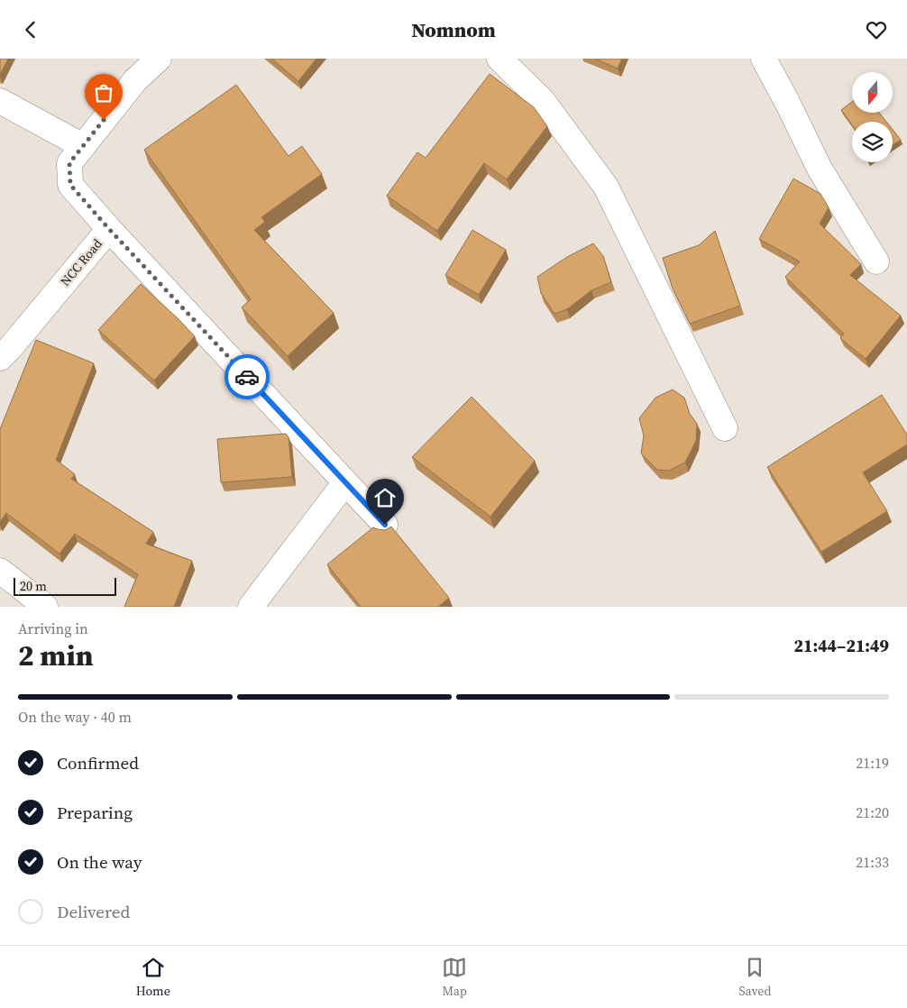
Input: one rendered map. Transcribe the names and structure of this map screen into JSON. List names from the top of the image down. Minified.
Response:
{"streets":{"street":["NCC Road"]},"scale_bar":"20 m","north":"bottom","page":{"header":"Nomnom","scale":"20 m","heading":["2 min","Arriving in","21:44–21:49"],"bar":"On the way · 40 m","list":[["Confirmed","21:19"],["Preparing","21:20"],["On the way","21:33"],"Delivered"],"tabs":["Home","Map","Saved"]}}
